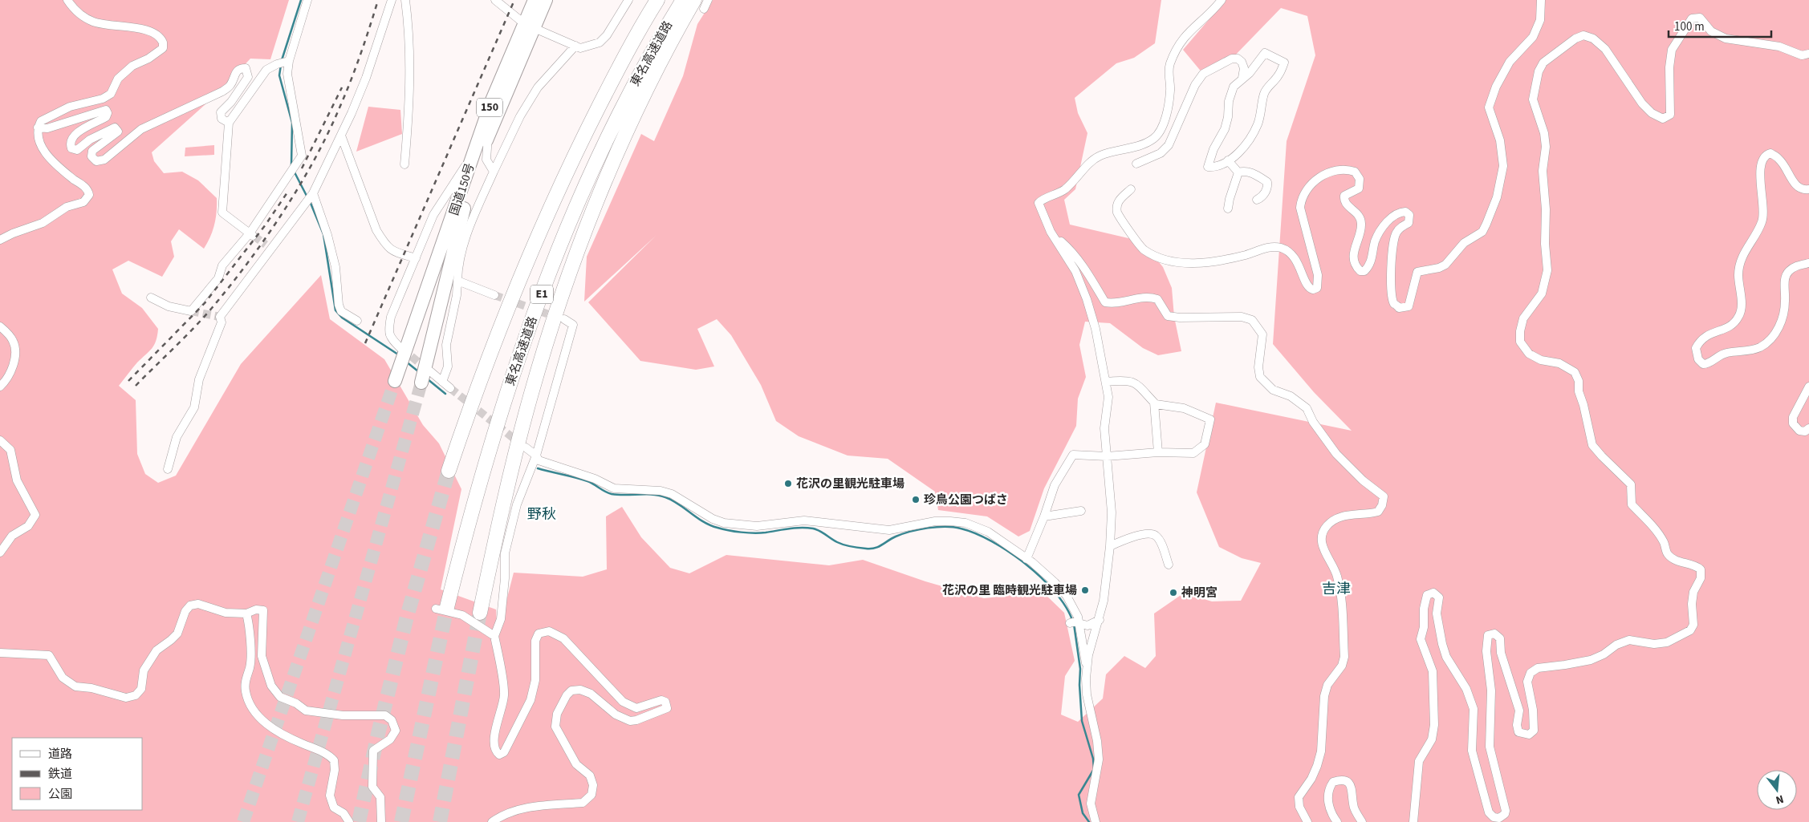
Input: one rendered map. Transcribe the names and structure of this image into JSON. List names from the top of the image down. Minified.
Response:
{"streets":{"highway":["東名高速道路","150","国道150号","E1"]},"districts":["野秋","吉津"],"places":["花沢の里観光駐車場","珍鳥公園つばさ","花沢の里 臨時観光駐車場","神明宮"],"legend":["道路","鉄道","公園"],"scale_bar":"100 m","north":"bottom"}
